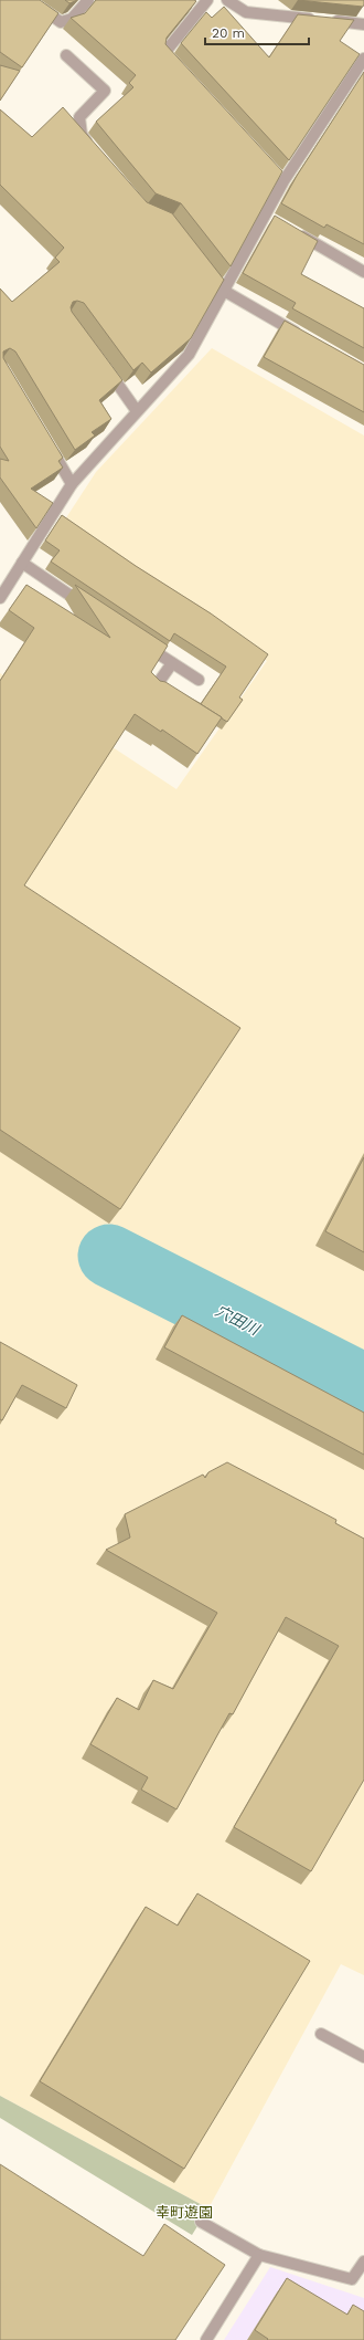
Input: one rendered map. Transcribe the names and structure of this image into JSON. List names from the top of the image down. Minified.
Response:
{"water":["穴田川"],"parks":["幸町遊園"],"scale_bar":"20 m"}
